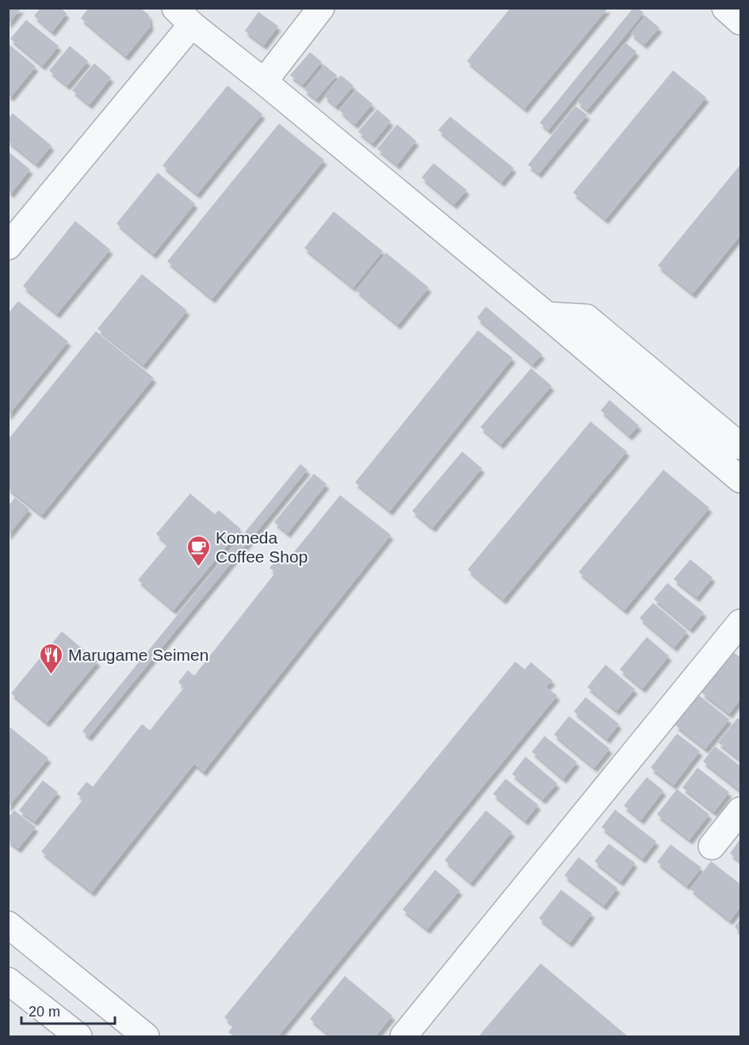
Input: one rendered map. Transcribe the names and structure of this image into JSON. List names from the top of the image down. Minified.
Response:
{"places":{"cafe":["Komeda Coffee Shop"],"restaurant":["Marugame Seimen"]},"scale_bar":"20 m"}
